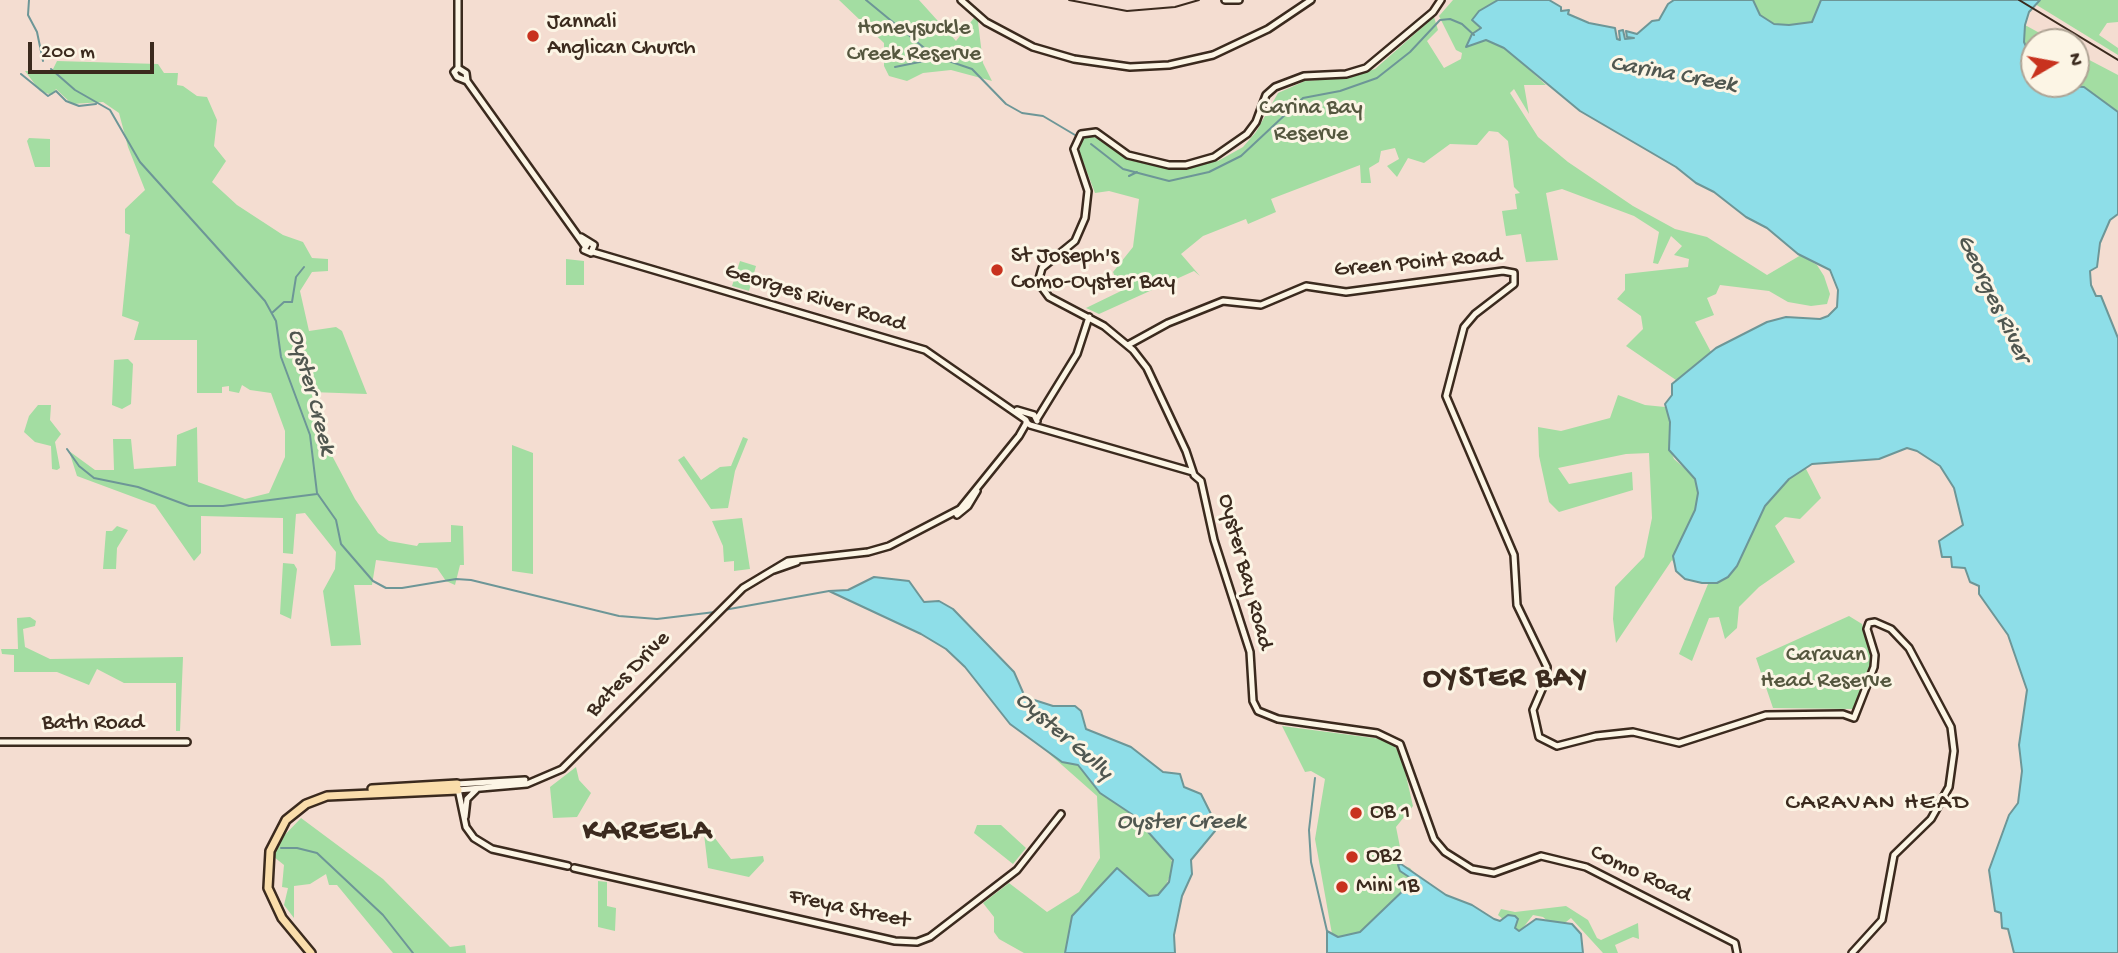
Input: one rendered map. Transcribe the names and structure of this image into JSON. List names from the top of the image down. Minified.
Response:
{"streets":{"main road":["Bates Drive"],"street":["Green Point Road","Georges River Road","Oyster Bay Road","Bath Road","Como Road","Freya Street"]},"crossings":[["Green Point Road","Oyster Bay Road"],["Georges River Road","Oyster Bay Road"],["Georges River Road","Bates Drive"],["Oyster Bay Road","Bates Drive"],["Oyster Bay Road","Como Road"]],"districts":["OYSTER BAY","CARAVAN HEAD","KAREELA"],"water":["Carina Creek","Georges River","Oyster Creek","Oyster Gully"],"parks":["Honeysuckle Creek Reserve","Carina Bay Reserve","Caravan Head Reserve"],"places":["Jannali Anglican Church","St Joseph's Como-Oyster Bay","OB 1","OB2","Mini 1B"],"scale_bar":"200 m","north":"right"}
